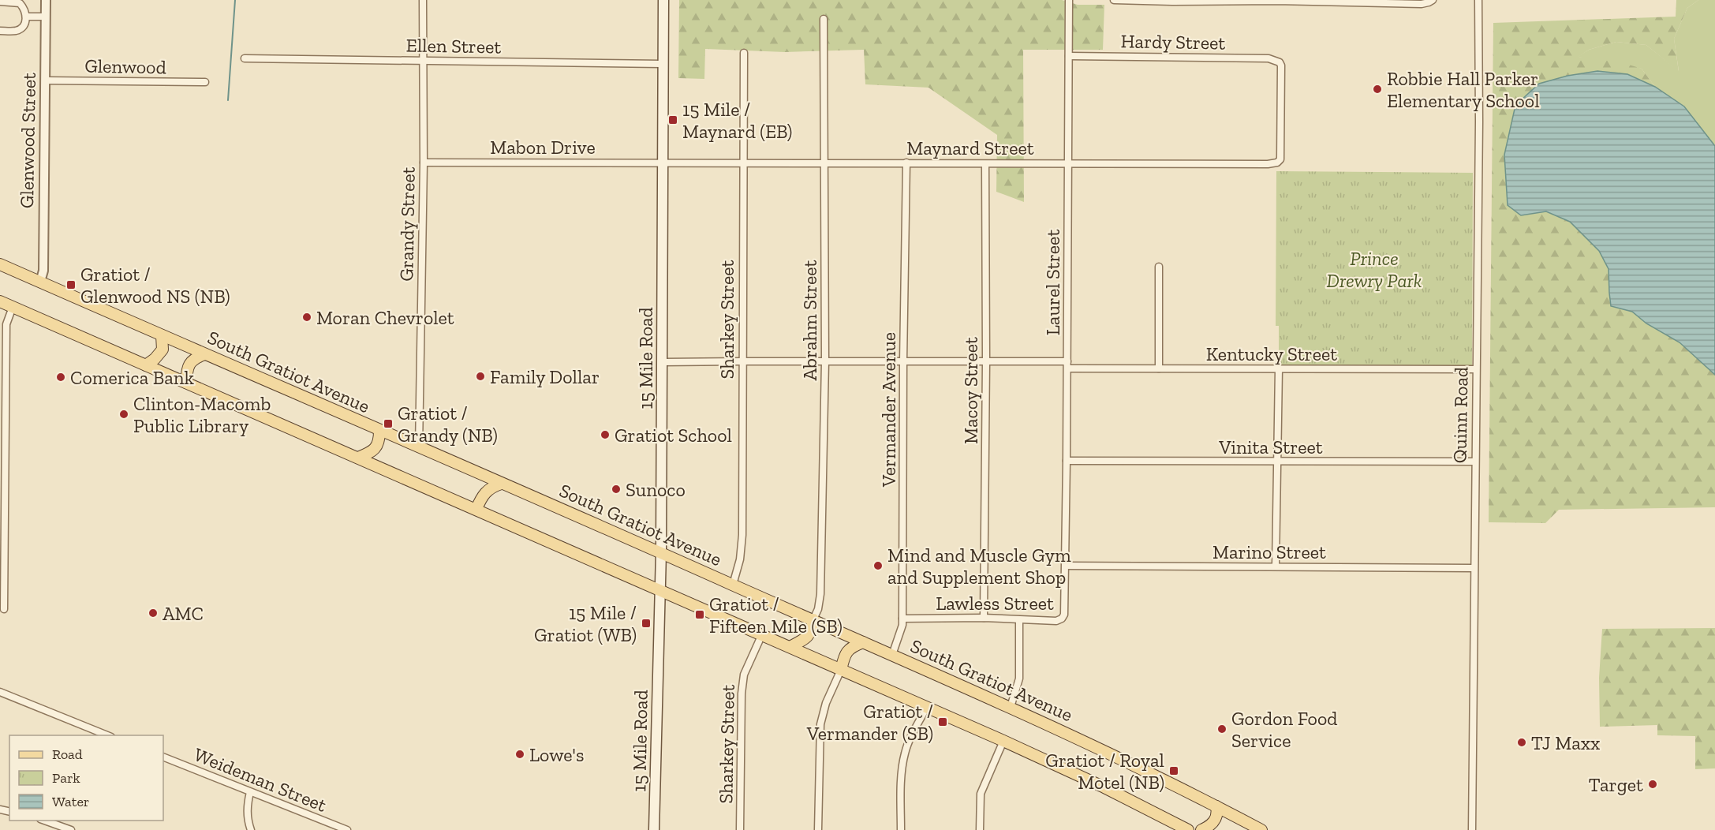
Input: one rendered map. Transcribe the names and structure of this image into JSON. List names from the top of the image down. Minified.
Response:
{"streets":{"main road":["15 Mile Road","South Gratiot Avenue"],"street":["Hardy Street","Ellen Street","Glenwood","Glenwood Street","Mabon Drive","Maynard Street","Grandy Street","Laurel Street","Sharkey Street","Abrahm Street","Kentucky Street","Macoy Street","Vermander Avenue","Quinn Road","Vinita Street","Marino Street","Lawless Street","Weideman Street"]},"crossings":[["Hardy Street","Maynard Street"],["Hardy Street","Laurel Street"],["Ellen Street","Grandy Street"],["Ellen Street","15 Mile Road"],["Glenwood","Glenwood Street"],["Glenwood Street","South Gratiot Avenue"],["Mabon Drive","Maynard Street"],["Mabon Drive","Grandy Street"],["Mabon Drive","15 Mile Road"],["Maynard Street","Laurel Street"],["Maynard Street","Sharkey Street"],["Maynard Street","Abrahm Street"],["Maynard Street","15 Mile Road"],["Maynard Street","Macoy Street"],["Maynard Street","Vermander Avenue"],["Grandy Street","South Gratiot Avenue"],["Laurel Street","Kentucky Street"],["Laurel Street","Vinita Street"],["Laurel Street","Marino Street"],["Laurel Street","Lawless Street"],["Sharkey Street","Kentucky Street"],["Sharkey Street","South Gratiot Avenue"],["Abrahm Street","Kentucky Street"],["Abrahm Street","South Gratiot Avenue"],["Kentucky Street","15 Mile Road"],["Kentucky Street","Macoy Street"],["Kentucky Street","Vermander Avenue"],["Kentucky Street","Quinn Road"],["15 Mile Road","South Gratiot Avenue"],["South Gratiot Avenue","Vermander Avenue"],["Macoy Street","Lawless Street"],["Vermander Avenue","Lawless Street"],["Quinn Road","Vinita Street"],["Quinn Road","Marino Street"],["Marino Street","Lawless Street"]],"parks":["Prince Drewry Park"],"places":{"other":["Robbie Hall Parker Elementary School","Moran Chevrolet","Family Dollar","Comerica Bank","Clinton-Macomb Public Library","Gratiot School","Sunoco","Mind and Muscle Gym and Supplement Shop","AMC","Gordon Food Service","TJ Maxx","Lowe's","Target"],"transit":["15 Mile / Maynard (EB)","Gratiot / Glenwood NS (NB)","Gratiot / Grandy (NB)","Gratiot / Fifteen Mile (SB)","15 Mile / Gratiot (WB)","Gratiot / Vermander (SB)","Gratiot / Royal Motel (NB)"]},"legend":["Road","Park","Water"]}
